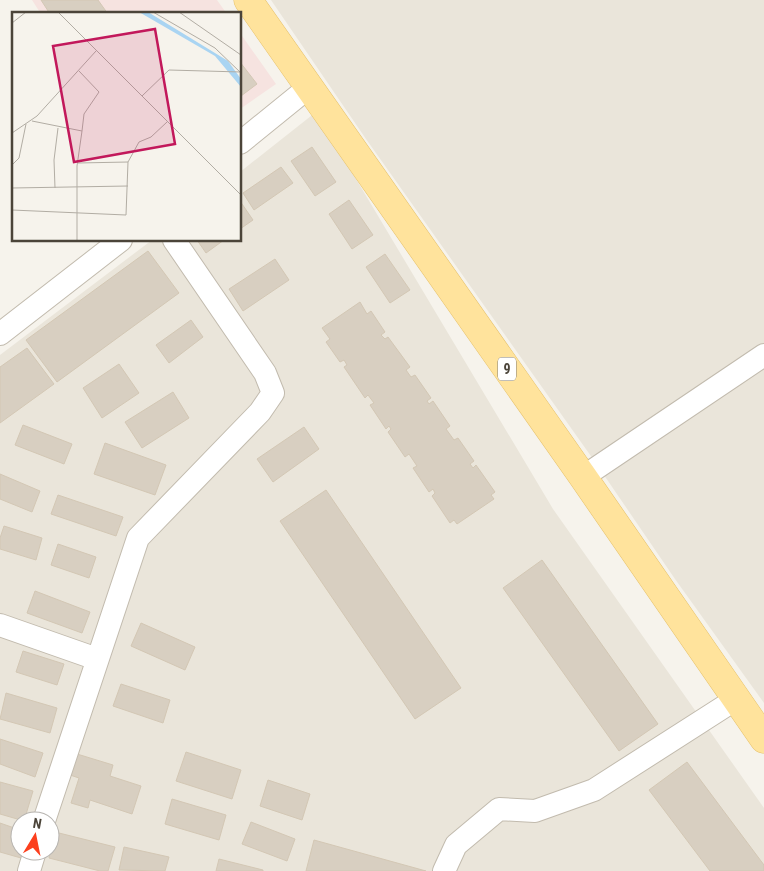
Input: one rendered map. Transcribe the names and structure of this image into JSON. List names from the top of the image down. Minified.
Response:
{"streets":{"main road":["9"]},"north":"top"}
